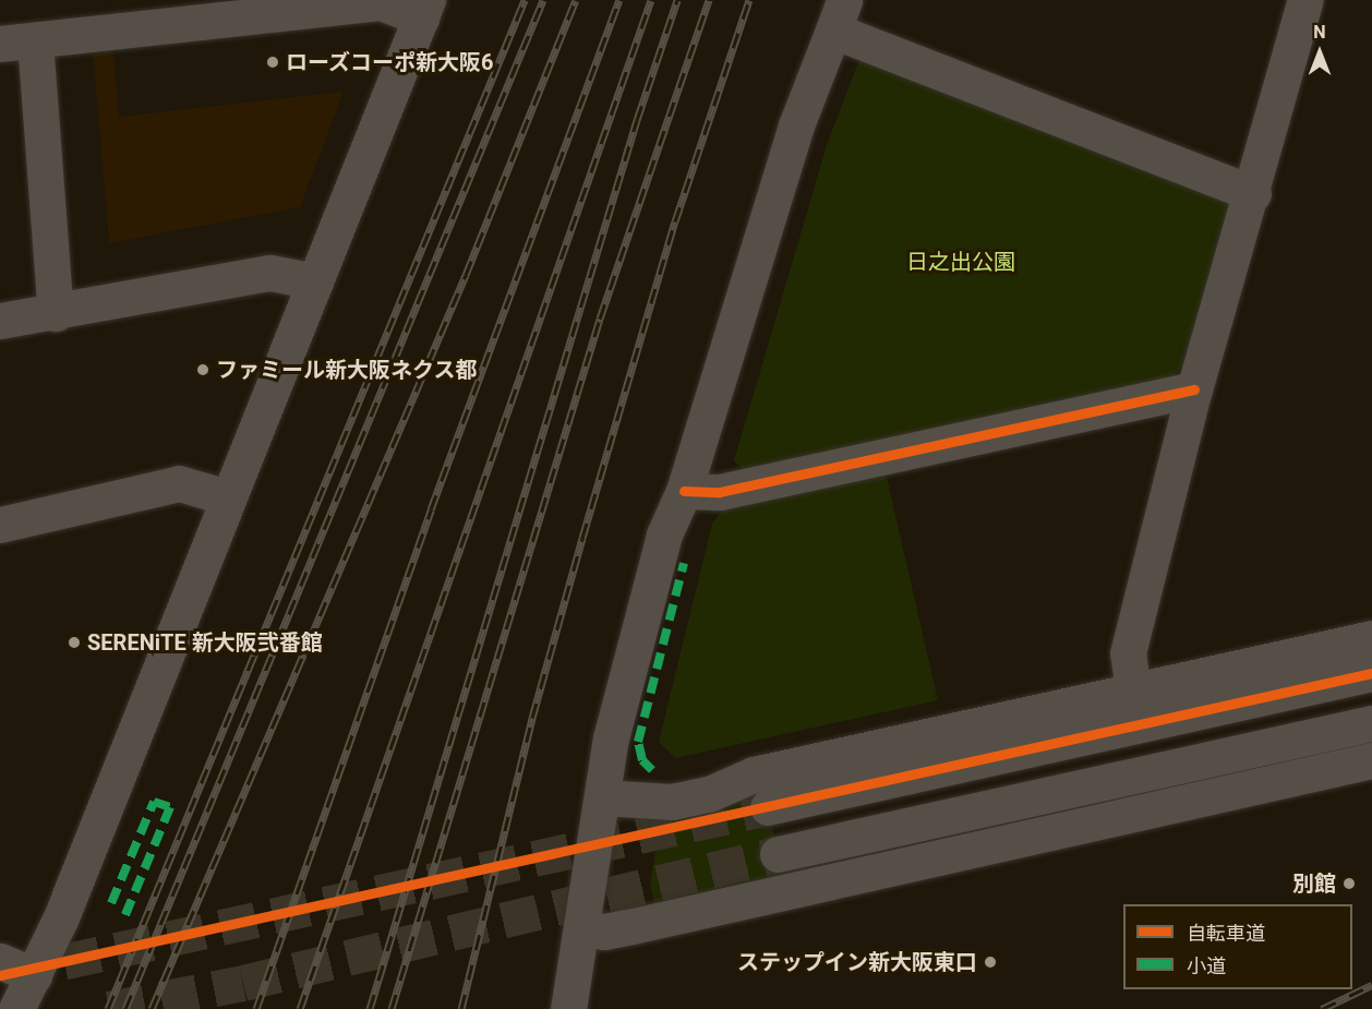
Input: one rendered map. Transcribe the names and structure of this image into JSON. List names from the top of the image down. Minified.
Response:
{"parks":["日之出公園"],"places":["ローズコーポ新大阪6","ファミール新大阪ネクス都","SERENiTE 新大阪弐番館","別館","ステップイン新大阪東口"],"legend":["自転車道","小道"],"north":"top"}
